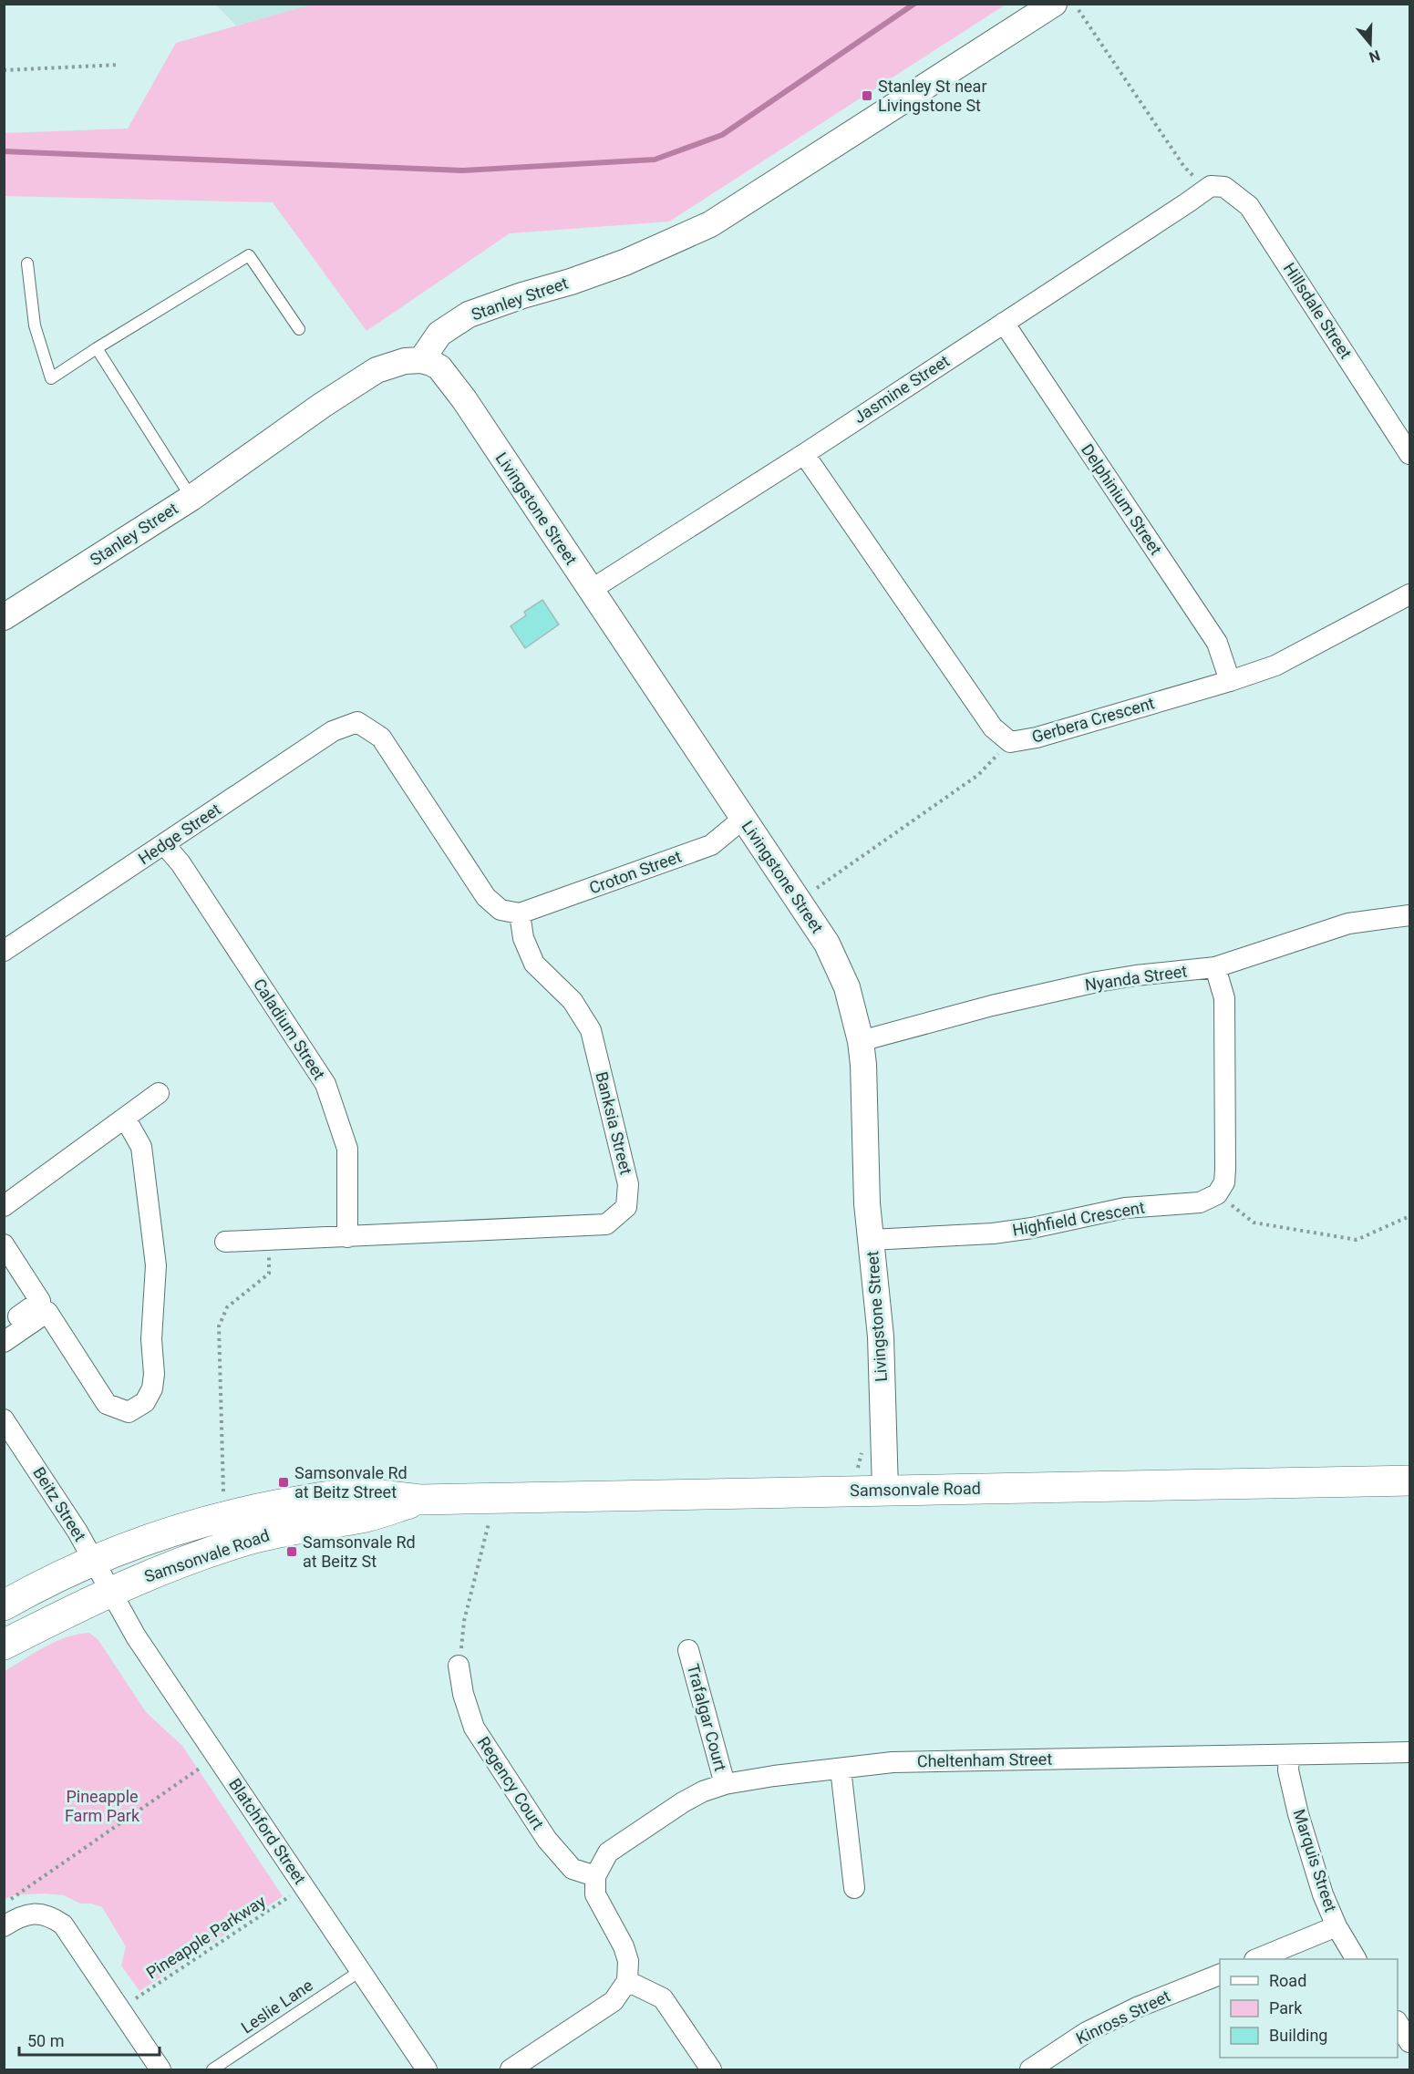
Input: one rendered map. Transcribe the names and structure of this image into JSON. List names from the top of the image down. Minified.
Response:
{"streets":{"main road":["Samsonvale Road"],"street":["Stanley Street","Hillsdale Street","Jasmine Street","Delphinium Street","Livingstone Street","Gerbera Crescent","Hedge Street","Croton Street","Nyanda Street","Caladium Street","Banksia Street","Highfield Crescent","Beitz Street","Trafalgar Court","Cheltenham Street","Regency Court","Blatchford Street","Marquis Street","Kinross Street"],"lane":["Leslie Lane"],"path":["Pineapple Parkway"]},"crossings":[["Stanley Street","Livingstone Street"],["Hillsdale Street","Jasmine Street"],["Jasmine Street","Delphinium Street"],["Jasmine Street","Livingstone Street"],["Jasmine Street","Gerbera Crescent"],["Delphinium Street","Gerbera Crescent"],["Livingstone Street","Croton Street"],["Livingstone Street","Nyanda Street"],["Livingstone Street","Highfield Crescent"],["Livingstone Street","Samsonvale Road"],["Hedge Street","Croton Street"],["Hedge Street","Caladium Street"],["Hedge Street","Banksia Street"],["Croton Street","Banksia Street"],["Caladium Street","Banksia Street"],["Samsonvale Road","Beitz Street"],["Samsonvale Road","Blatchford Street"],["Beitz Street","Blatchford Street"],["Trafalgar Court","Cheltenham Street"],["Cheltenham Street","Regency Court"],["Cheltenham Street","Marquis Street"],["Blatchford Street","Leslie Lane"]],"parks":["Pineapple Farm Park"],"places":{"transit":["Stanley St near Livingstone St","Samsonvale Rd at Beitz Street","Samsonvale Rd at Beitz St"]},"legend":["Road","Park","Building"],"scale_bar":"50 m","north":"bottom"}
